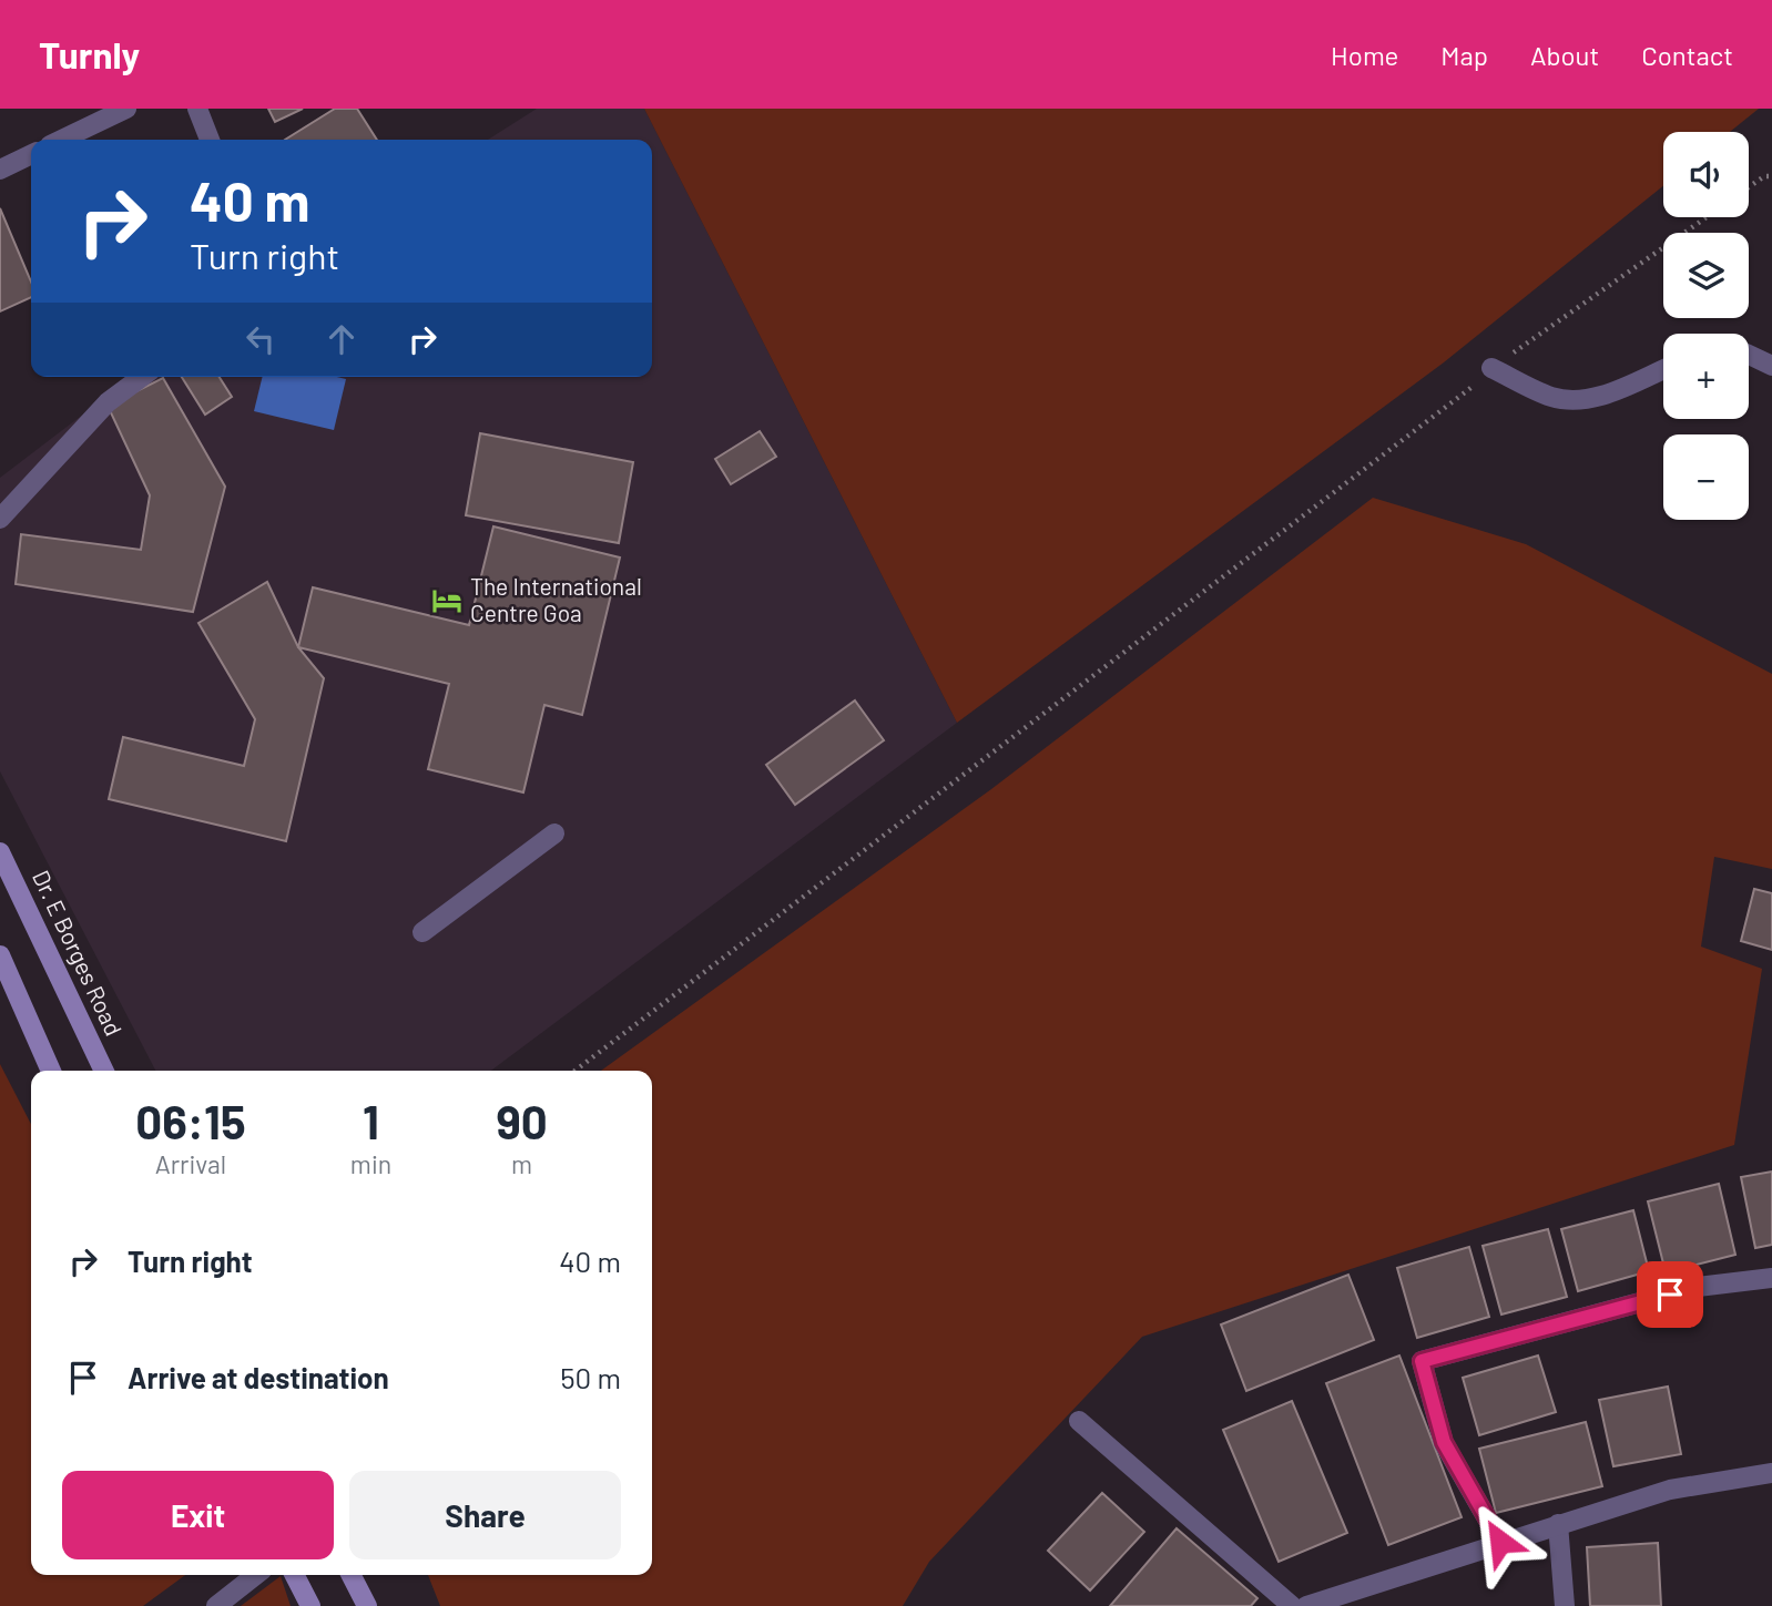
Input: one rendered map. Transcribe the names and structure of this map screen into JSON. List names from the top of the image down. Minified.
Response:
{"streets":{"main road":["Dr. E Borges Road"]},"places":{"hotel":["The International Centre Goa"]},"page":{"header":"Turnly","nav":["Home","Map","About","Contact"],"map_buttons":["+","−"],"turn":["40 m","Turn right"],"eta":["06:15","Arrival","1","min","90","m"],"list":[{"name":"Turn right","value":"40 m"},{"name":"Arrive at destination","value":"50 m"}],"buttons":["Exit","Share"]}}
